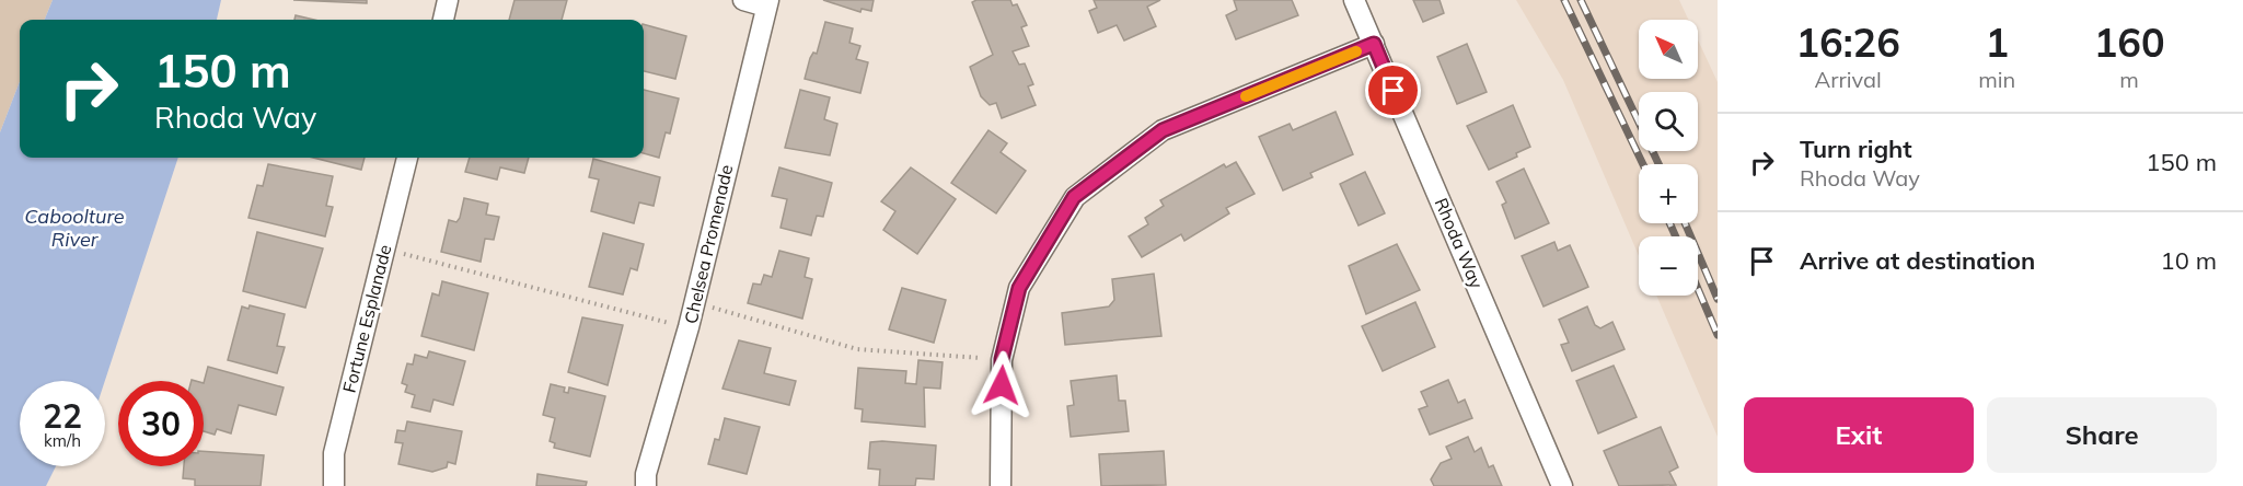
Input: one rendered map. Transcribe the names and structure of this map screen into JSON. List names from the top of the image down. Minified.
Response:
{"streets":{"street":["Rhoda Way","Chelsea Promenade","Fortune Esplanade"]},"water":["Caboolture River"],"north":"top left","page":{"eta":["16:26","Arrival","1","min","160","m"],"map_buttons":["+","−"],"turn":["150 m","Rhoda Way"],"list":[{"name":"Turn right","note":"Rhoda Way","value":"150 m"},{"name":"Arrive at destination","value":"10 m"}],"speed":"22 km/h","limit":"30","buttons":["Exit","Share"]}}
